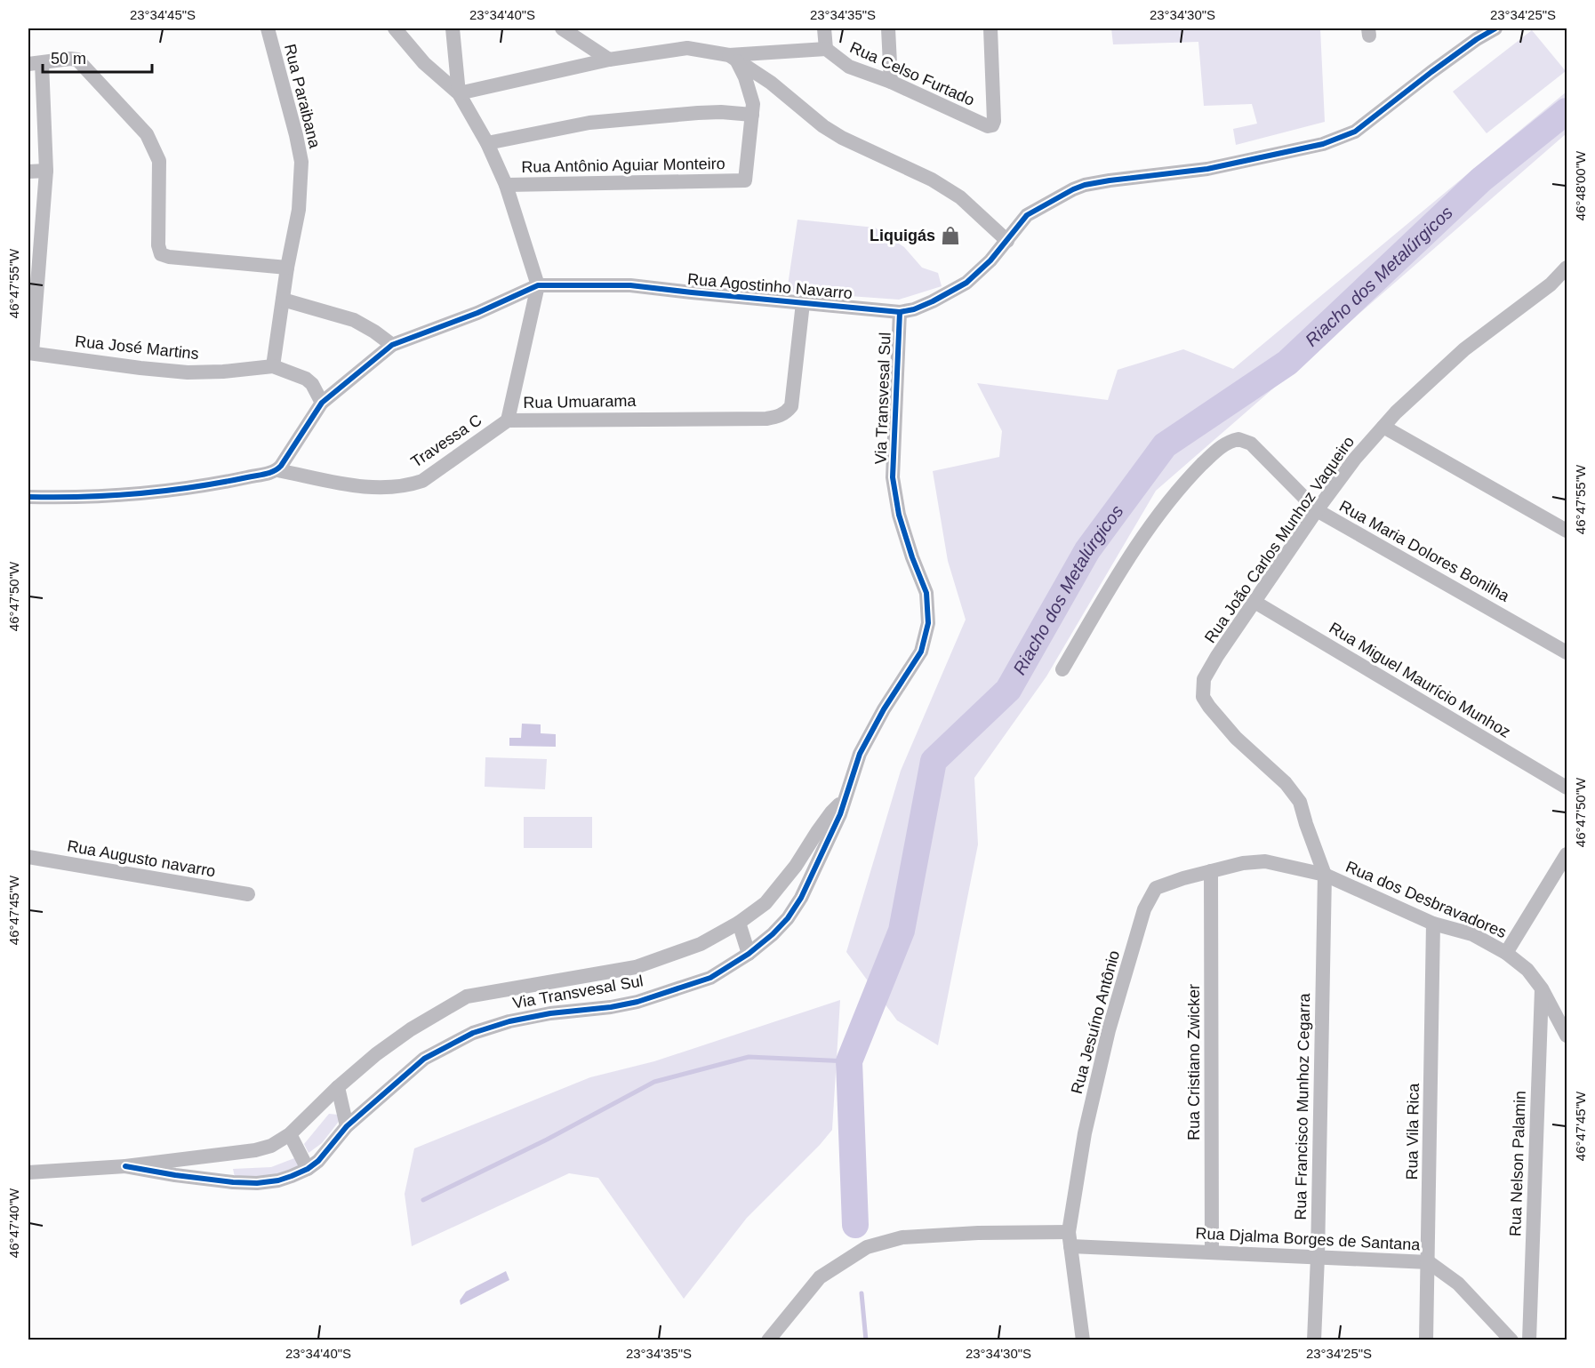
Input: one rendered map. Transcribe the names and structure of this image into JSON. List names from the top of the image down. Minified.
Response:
{"streets":{"street":["Rua Celso Furtado","Rua Paraibana","Rua Antônio Aguiar Monteiro","Rua Agostinho Navarro","Rua José Martins","Via Transvesal Sul","Rua Umuarama","Travessa C","Rua João Carlos Munhoz Vaqueiro","Rua Maria Dolores Bonilha","Rua Miguel Maurício Munhoz","Rua Augusto navarro","Rua dos Desbravadores","Rua Jesuíno Antônio","Rua Cristiano Zwicker","Rua Francisco Munhoz Cegarra","Rua Vila Rica","Rua Nelson Palamin","Rua Djalma Borges de Santana"]},"crossings":[["Rua Celso Furtado","Rua Antônio Aguiar Monteiro"],["Rua Paraibana","Rua José Martins"],["Rua Agostinho Navarro","Rua José Martins"],["Rua Agostinho Navarro","Via Transvesal Sul"],["Rua Agostinho Navarro","Rua Umuarama"],["Rua Agostinho Navarro","Travessa C"],["Rua Umuarama","Travessa C"],["Rua João Carlos Munhoz Vaqueiro","Rua Maria Dolores Bonilha"],["Rua João Carlos Munhoz Vaqueiro","Rua Miguel Maurício Munhoz"],["Rua João Carlos Munhoz Vaqueiro","Rua dos Desbravadores"],["Rua João Carlos Munhoz Vaqueiro","Rua Jesuíno Antônio"],["Rua João Carlos Munhoz Vaqueiro","Rua Francisco Munhoz Cegarra"],["Rua dos Desbravadores","Rua Jesuíno Antônio"],["Rua dos Desbravadores","Rua Francisco Munhoz Cegarra"],["Rua dos Desbravadores","Rua Vila Rica"],["Rua dos Desbravadores","Rua Nelson Palamin"],["Rua Jesuíno Antônio","Rua Cristiano Zwicker"],["Rua Jesuíno Antônio","Rua Francisco Munhoz Cegarra"],["Rua Jesuíno Antônio","Rua Djalma Borges de Santana"],["Rua Cristiano Zwicker","Rua Djalma Borges de Santana"],["Rua Francisco Munhoz Cegarra","Rua Djalma Borges de Santana"],["Rua Vila Rica","Rua Djalma Borges de Santana"]],"water":["Riacho dos Metalúrgicos"],"places":{"shop":["Liquigás"]},"scale_bar":"50 m","coordinates":["23°34'45\"S","23°34'40\"S","23°34'35\"S","23°34'30\"S","23°34'25\"S","46°48'00\"W","46°47'55\"W","46°47'50\"W","46°47'45\"W","46°47'40\"W"]}
